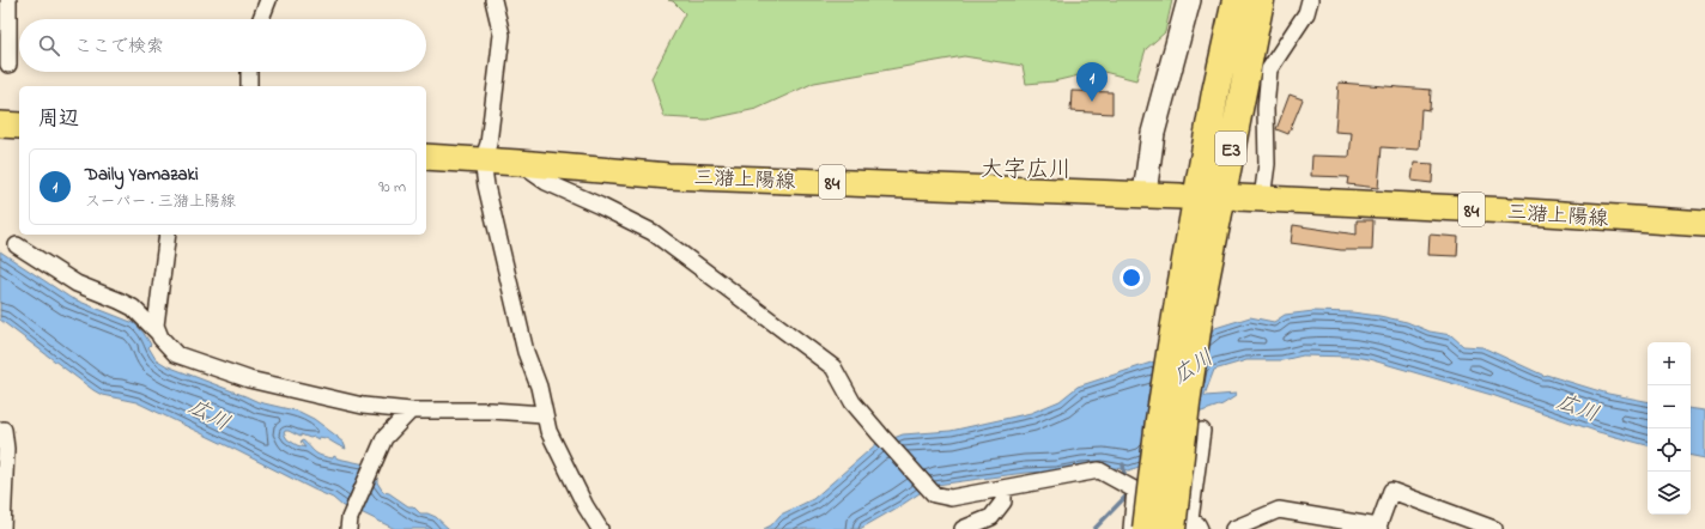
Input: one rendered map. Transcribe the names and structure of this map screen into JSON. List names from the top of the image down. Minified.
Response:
{"streets":{"highway":["E3"],"main road":["三潴上陽線","84"]},"districts":["大字広川"],"water":["広川"],"page":{"search":"ここで検索","pins":"1","heading":"周辺","list":[{"mark":"1","name":"Daily Yamazaki","note":"スーパー · 三潴上陽線","value":"90 m"}],"map_buttons":["+","−"]}}
